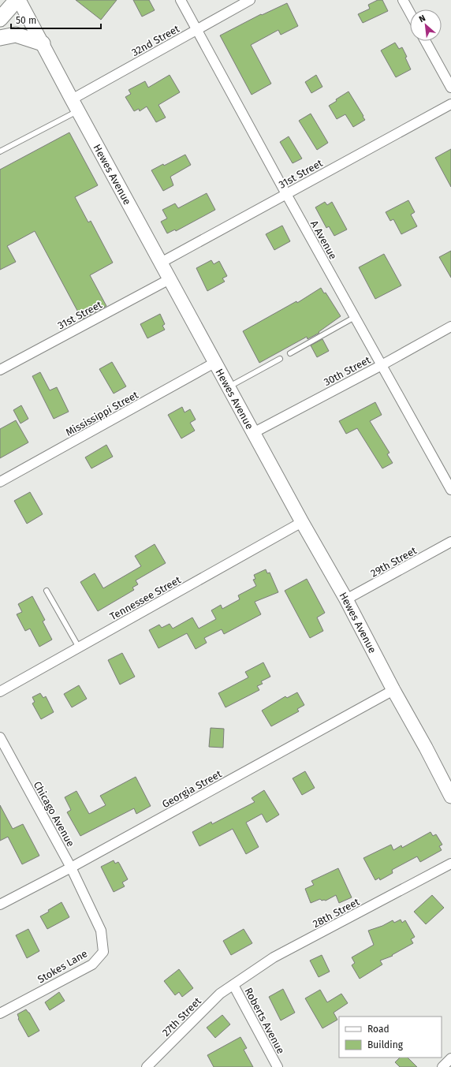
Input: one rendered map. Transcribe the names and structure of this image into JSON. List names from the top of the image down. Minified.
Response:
{"streets":{"main road":["Hewes Avenue"],"street":["32nd Street","31st Street","A Avenue","30th Street","Mississippi Street","29th Street","Tennessee Street","Georgia Street","Chicago Avenue","28th Street","Stokes Lane","27th Street","Roberts Avenue"]},"crossings":[["32nd Street","Hewes Avenue"],["32nd Street","A Avenue"],["31st Street","Hewes Avenue"],["31st Street","A Avenue"],["Hewes Avenue","30th Street"],["Hewes Avenue","Mississippi Street"],["Hewes Avenue","29th Street"],["Hewes Avenue","Tennessee Street"],["Hewes Avenue","Georgia Street"],["A Avenue","30th Street"],["Georgia Street","Chicago Avenue"],["Chicago Avenue","Stokes Lane"],["28th Street","27th Street"],["28th Street","Roberts Avenue"],["27th Street","Roberts Avenue"]],"legend":["Road","Building"],"scale_bar":"50 m","north":"top left"}
